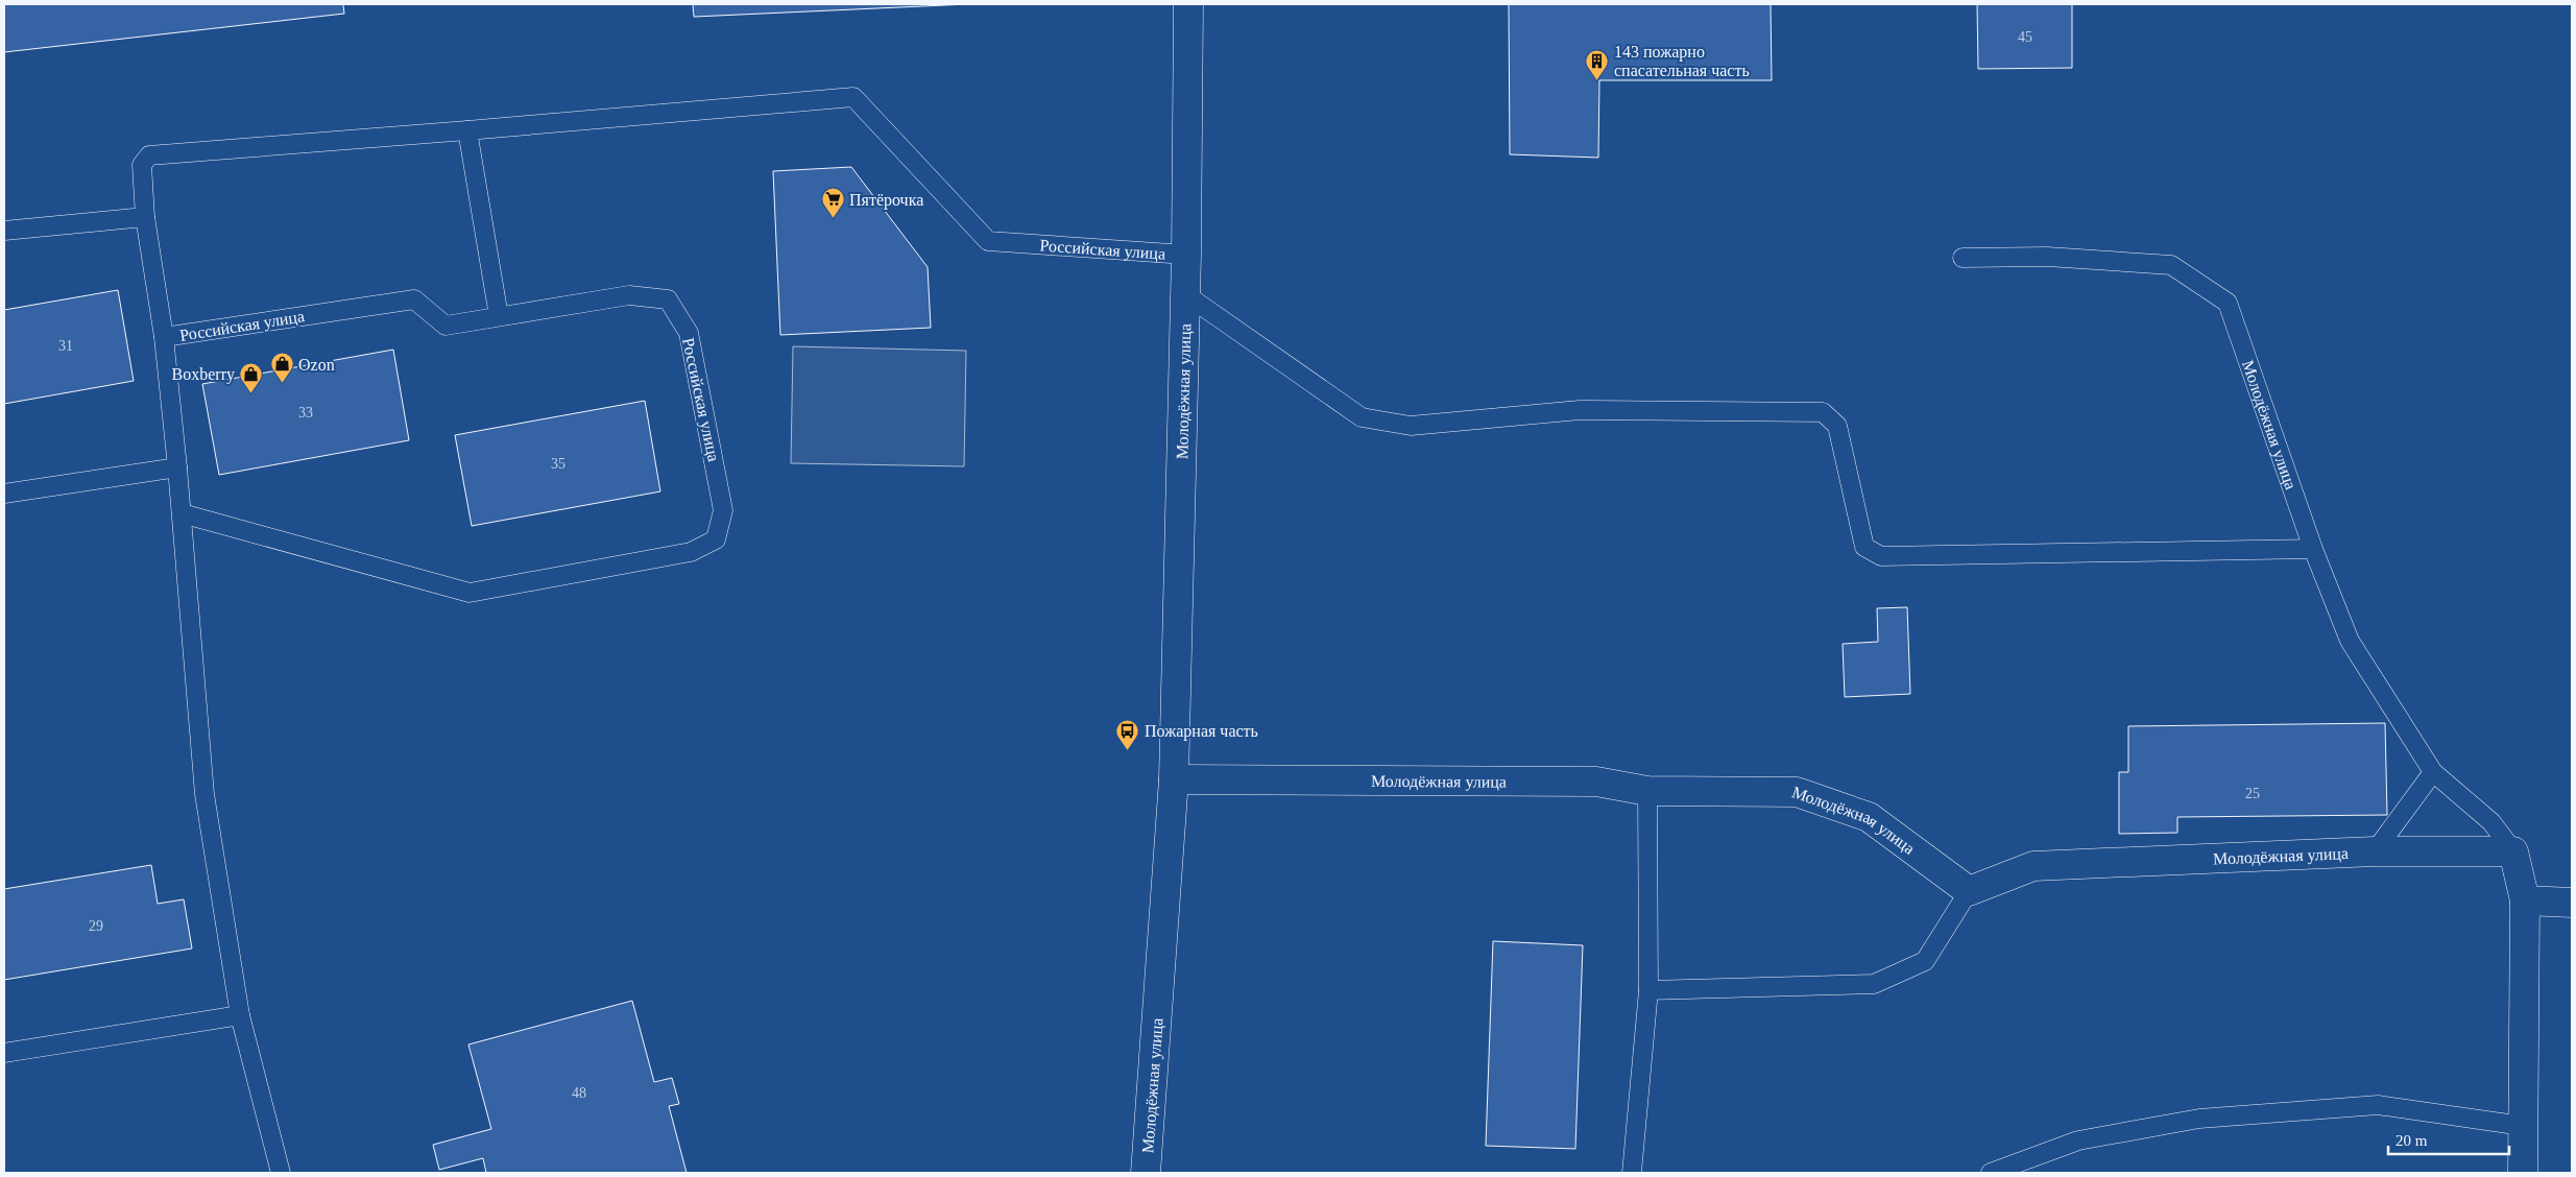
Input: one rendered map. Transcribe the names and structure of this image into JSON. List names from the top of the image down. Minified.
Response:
{"streets":{"street":["Молодёжная улица"],"lane":["Российская улица"]},"crossings":[["Российская улица","Молодёжная улица"]],"places":{"building":["143 пожарно спасательная часть"],"supermarket":["Пятёрочка"],"shop":["Ozon","Boxberry"],"bus stop":["Пожарная часть"]},"house_numbers":["45","31","33","35","25","29","48"],"scale_bar":"20 m"}
